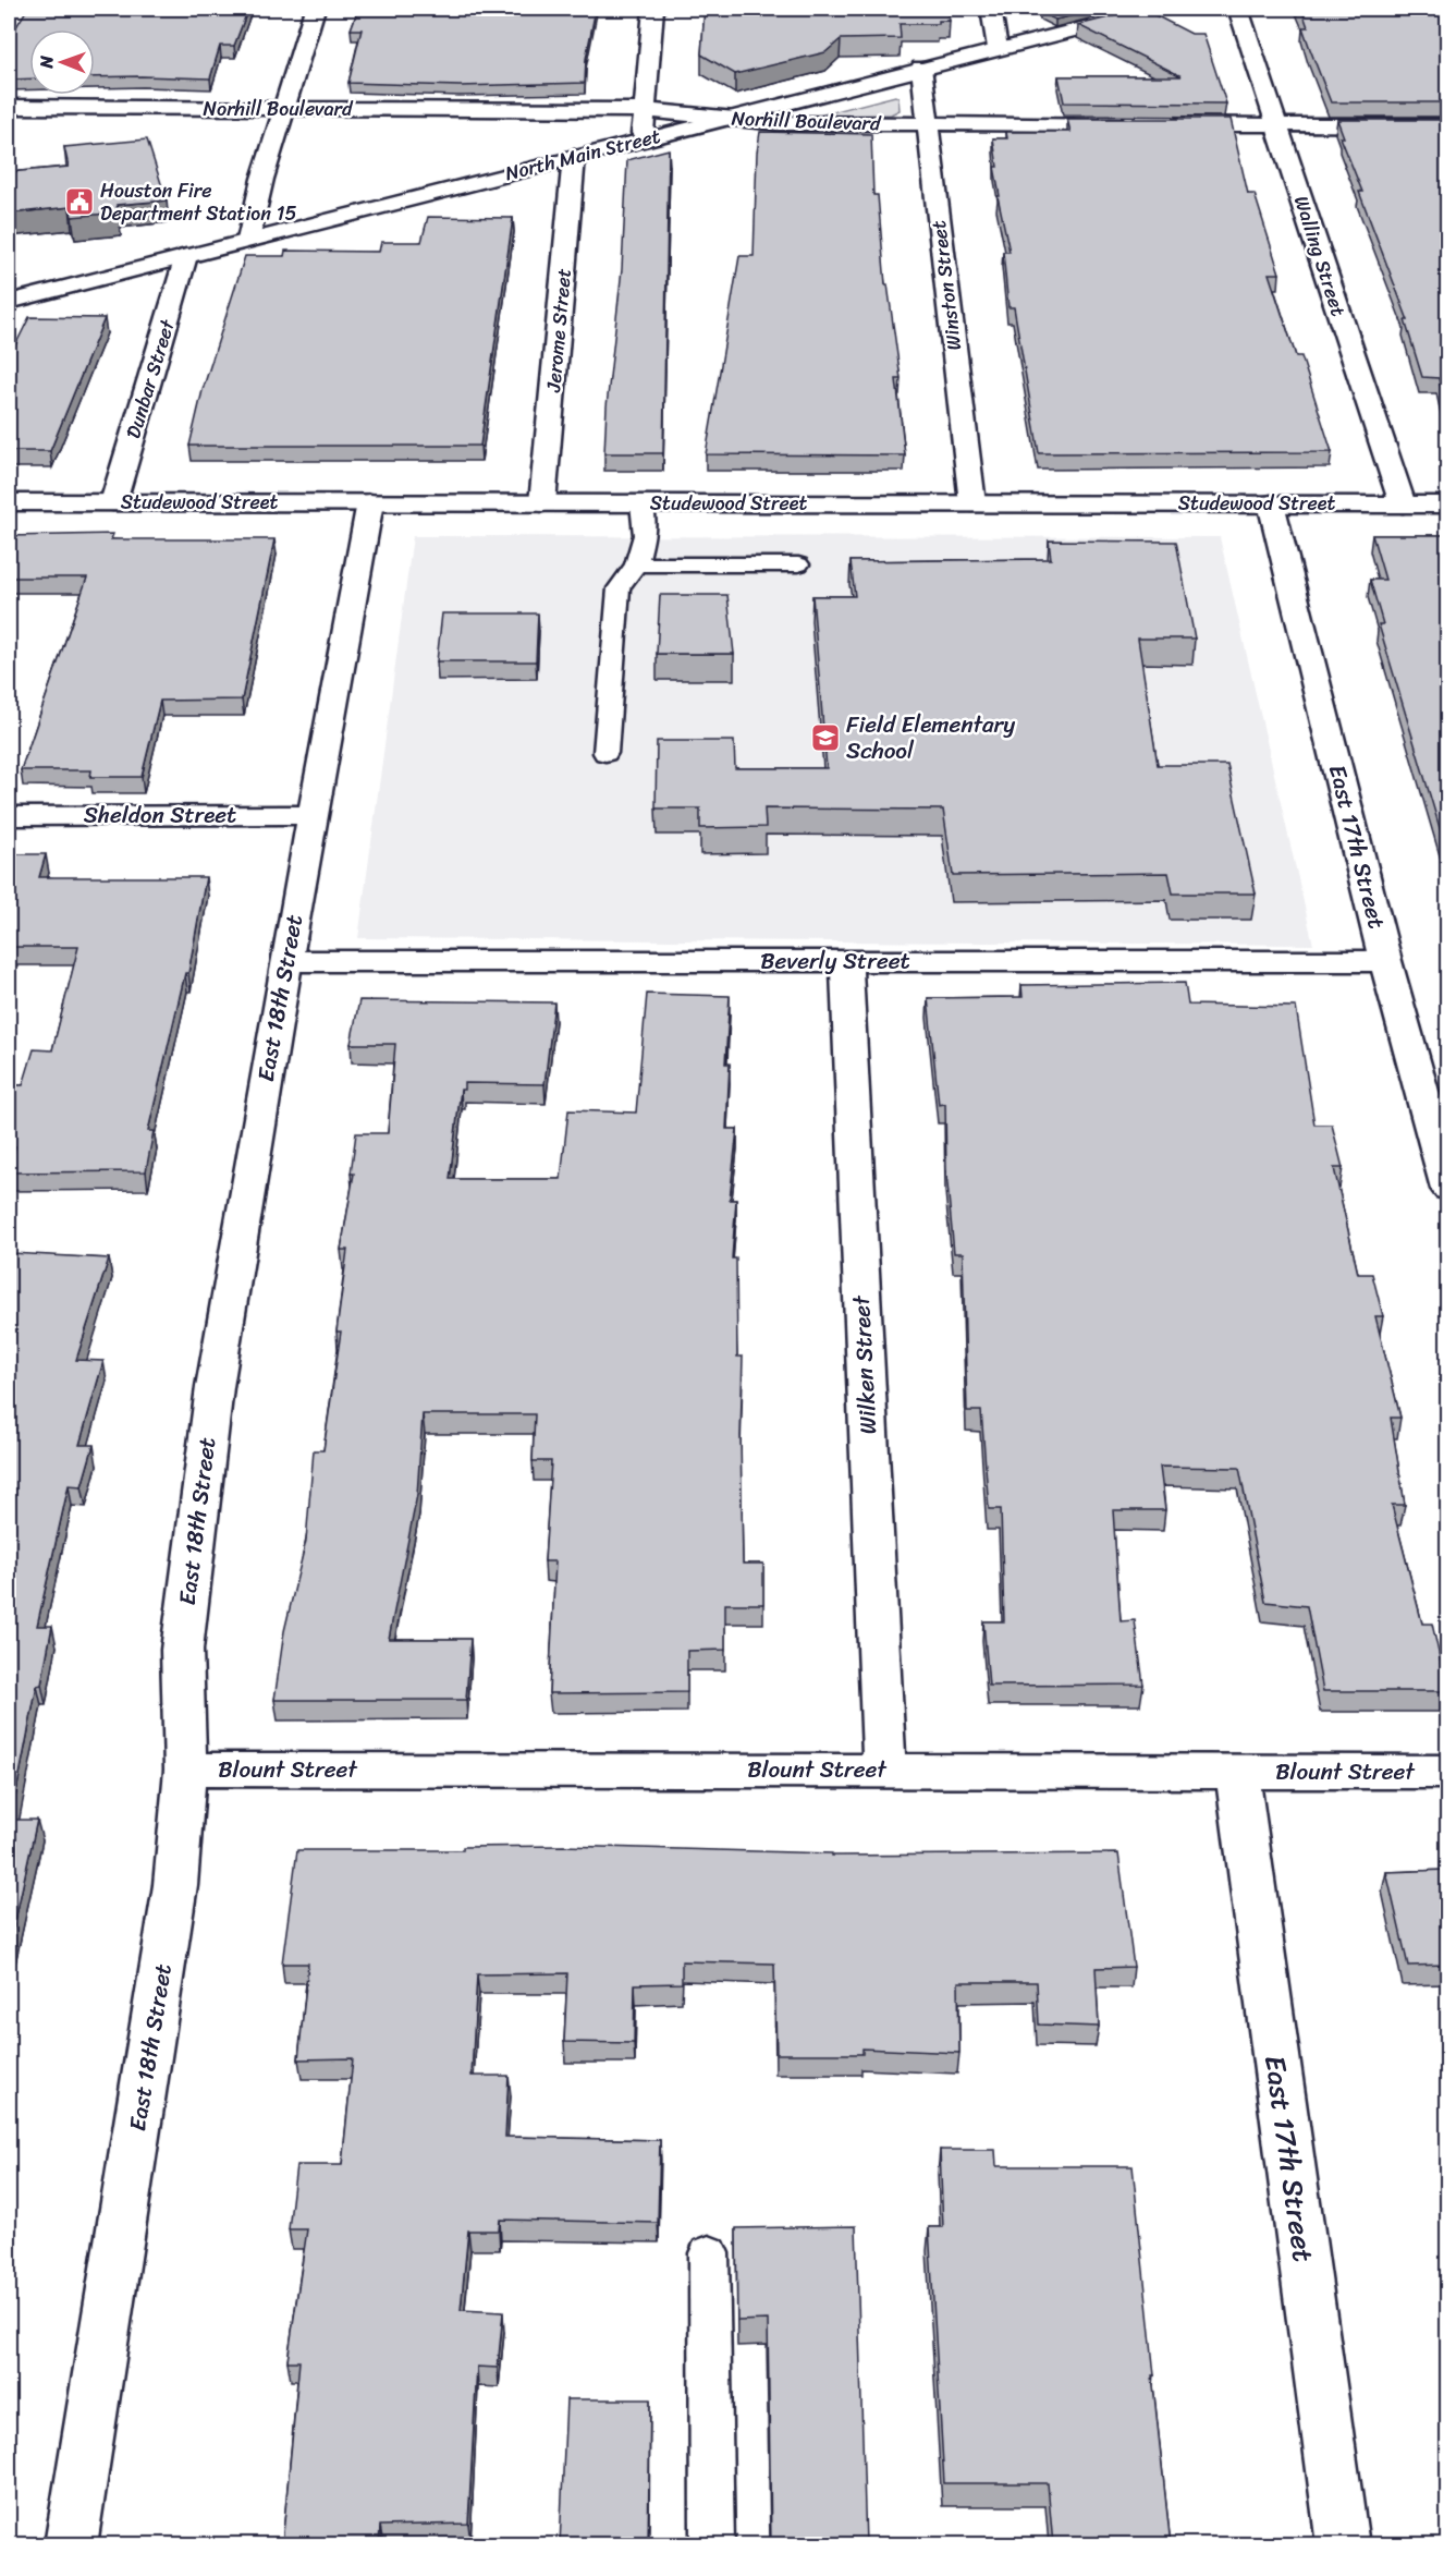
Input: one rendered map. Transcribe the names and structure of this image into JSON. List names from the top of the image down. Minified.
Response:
{"streets":{"street":["Norhill Boulevard","North Main Street","Walling Street","Winston Street","Jerome Street","Dunbar Street","Studewood Street","Sheldon Street","East 17th Street","Beverly Street","East 18th Street","Wilken Street","Blount Street"]},"crossings":[["Norhill Boulevard","North Main Street"],["Norhill Boulevard","Winston Street"],["North Main Street","Winston Street"],["North Main Street","Jerome Street"],["North Main Street","Dunbar Street"],["Walling Street","Studewood Street"],["Winston Street","Studewood Street"],["Jerome Street","Studewood Street"],["Dunbar Street","Studewood Street"],["Studewood Street","East 17th Street"],["Studewood Street","East 18th Street"],["Sheldon Street","East 18th Street"],["East 17th Street","Beverly Street"],["East 17th Street","Blount Street"],["Beverly Street","East 18th Street"],["Beverly Street","Wilken Street"],["East 18th Street","Blount Street"],["Wilken Street","Blount Street"]],"places":{"public building":["Houston Fire Department Station 15"],"school or university":["Field Elementary School"]},"north":"left"}
